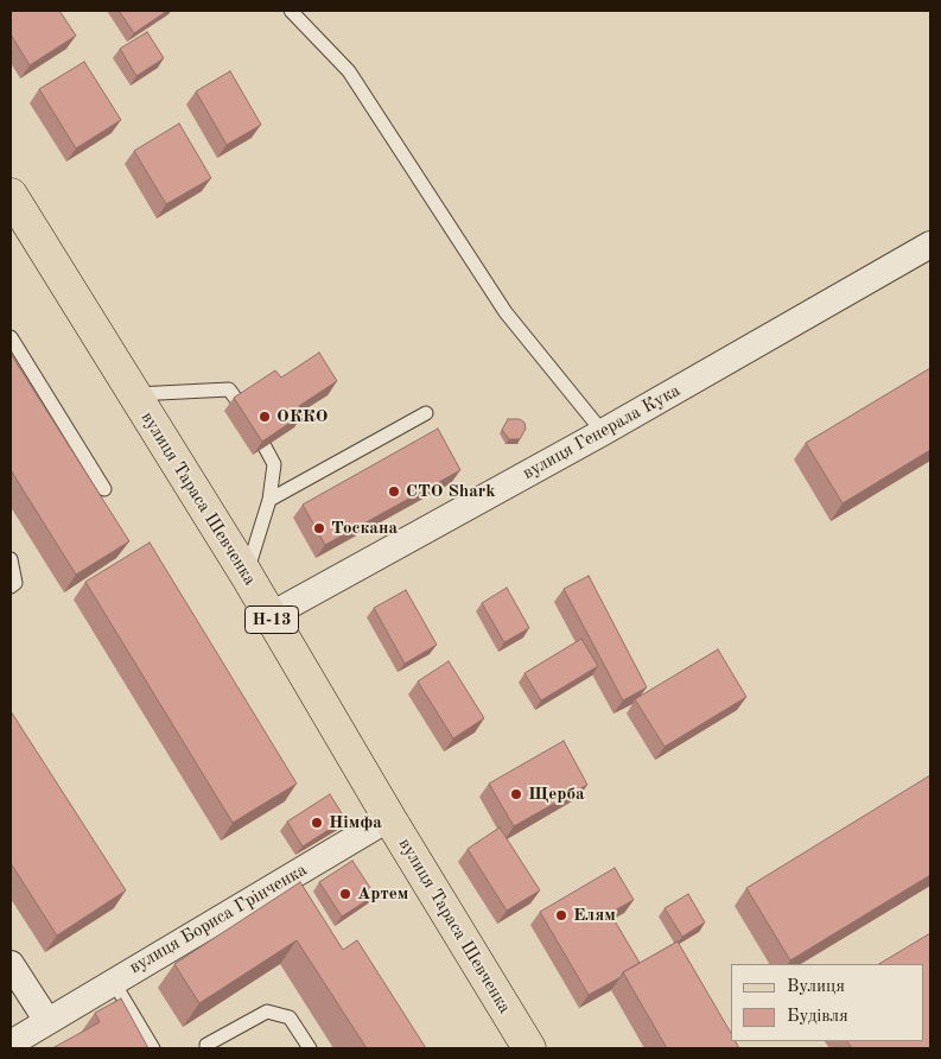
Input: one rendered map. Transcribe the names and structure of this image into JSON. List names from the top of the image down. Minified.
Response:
{"streets":{"main road":["вулиця Тараса Шевченка","Н-13"],"street":["вулиця Генерала Кука","вулиця Бориса Грінченка"]},"crossings":[["вулиця Генерала Кука","вулиця Тараса Шевченка"],["вулиця Тараса Шевченка","вулиця Бориса Грінченка"]],"places":["ОККО","СТО Shark","Тоскана","Щерба","Німфа","Артем","Елям"],"legend":["Вулиця","Будівля"]}
